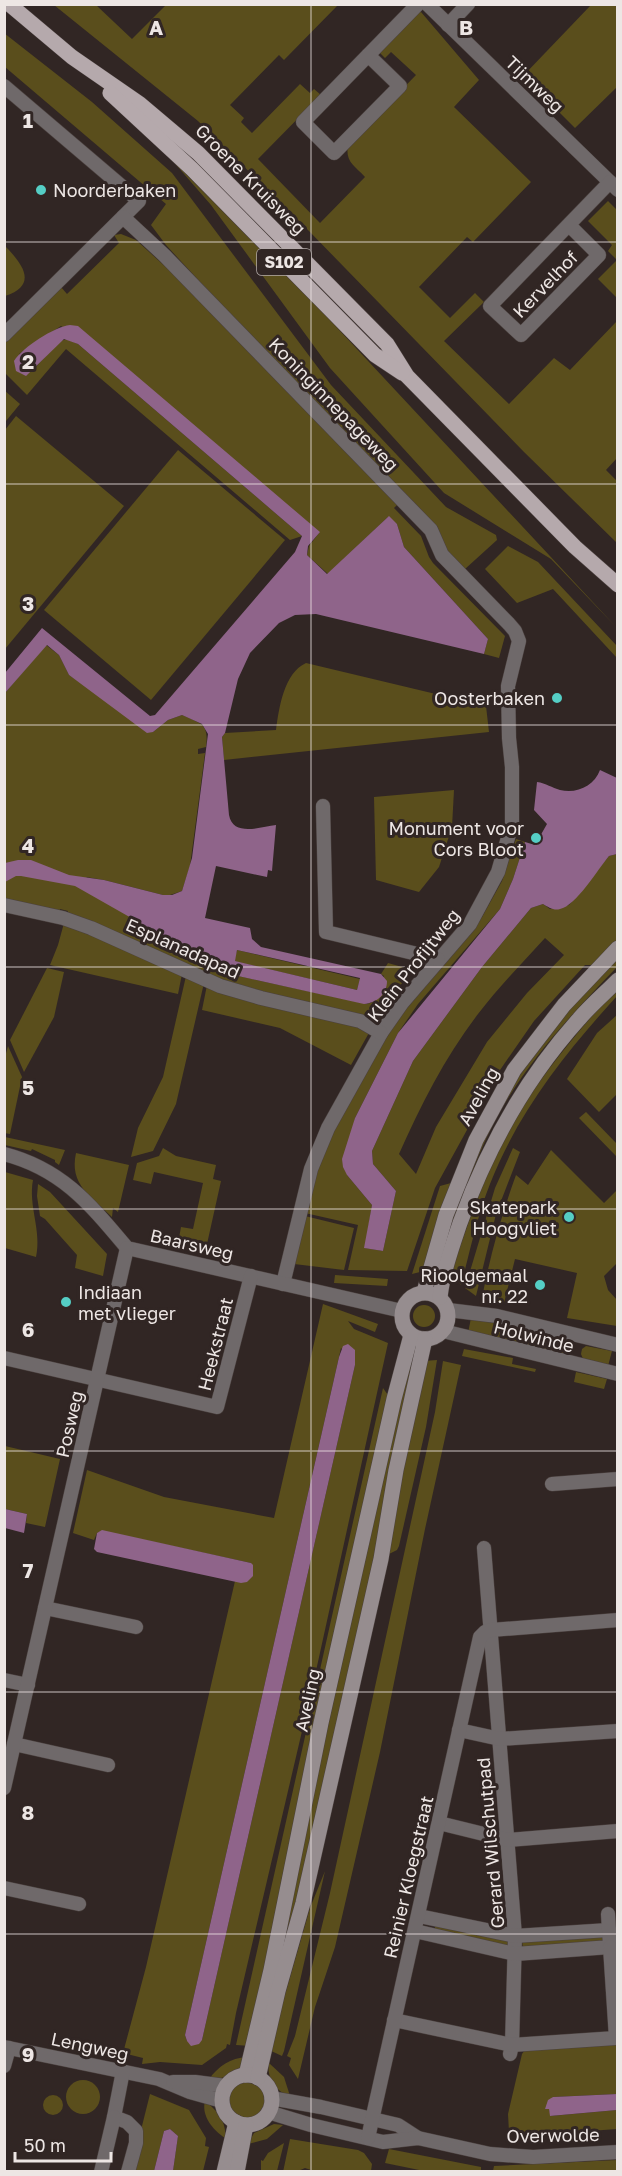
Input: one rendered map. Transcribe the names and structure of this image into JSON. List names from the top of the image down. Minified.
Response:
{"streets":{"main road":["Groene Kruisweg","S102","Aveling"],"street":["Tijmweg","Kervelhof","Koninginnepageweg","Esplanadapad","Klein Profijtweg","Baarsweg","Holwinde","Heekstraat","Posweg","Gerard Wilschutpad","Reinier Kloegstraat","Lengweg","Overwolde"]},"crossings":[["Tijmweg","Kervelhof"],["Koninginnepageweg","Klein Profijtweg"],["Esplanadapad","Klein Profijtweg"],["Klein Profijtweg","Baarsweg"],["Aveling","Baarsweg"],["Aveling","Holwinde"],["Aveling","Lengweg"],["Aveling","Overwolde"],["Baarsweg","Holwinde"],["Baarsweg","Heekstraat"],["Baarsweg","Posweg"],["Heekstraat","Posweg"],["Gerard Wilschutpad","Reinier Kloegstraat"],["Reinier Kloegstraat","Overwolde"],["Lengweg","Overwolde"]],"places":["Noorderbaken","Oosterbaken","Monument voor Cors Bloot","Skatepark Hoogvliet","Rioolgemaal nr. 22","Indiaan met vlieger"],"scale_bar":"50 m","grid":{"columns":["A","B"],"rows":["1","2","3","4","5","6","7","8","9"]}}
